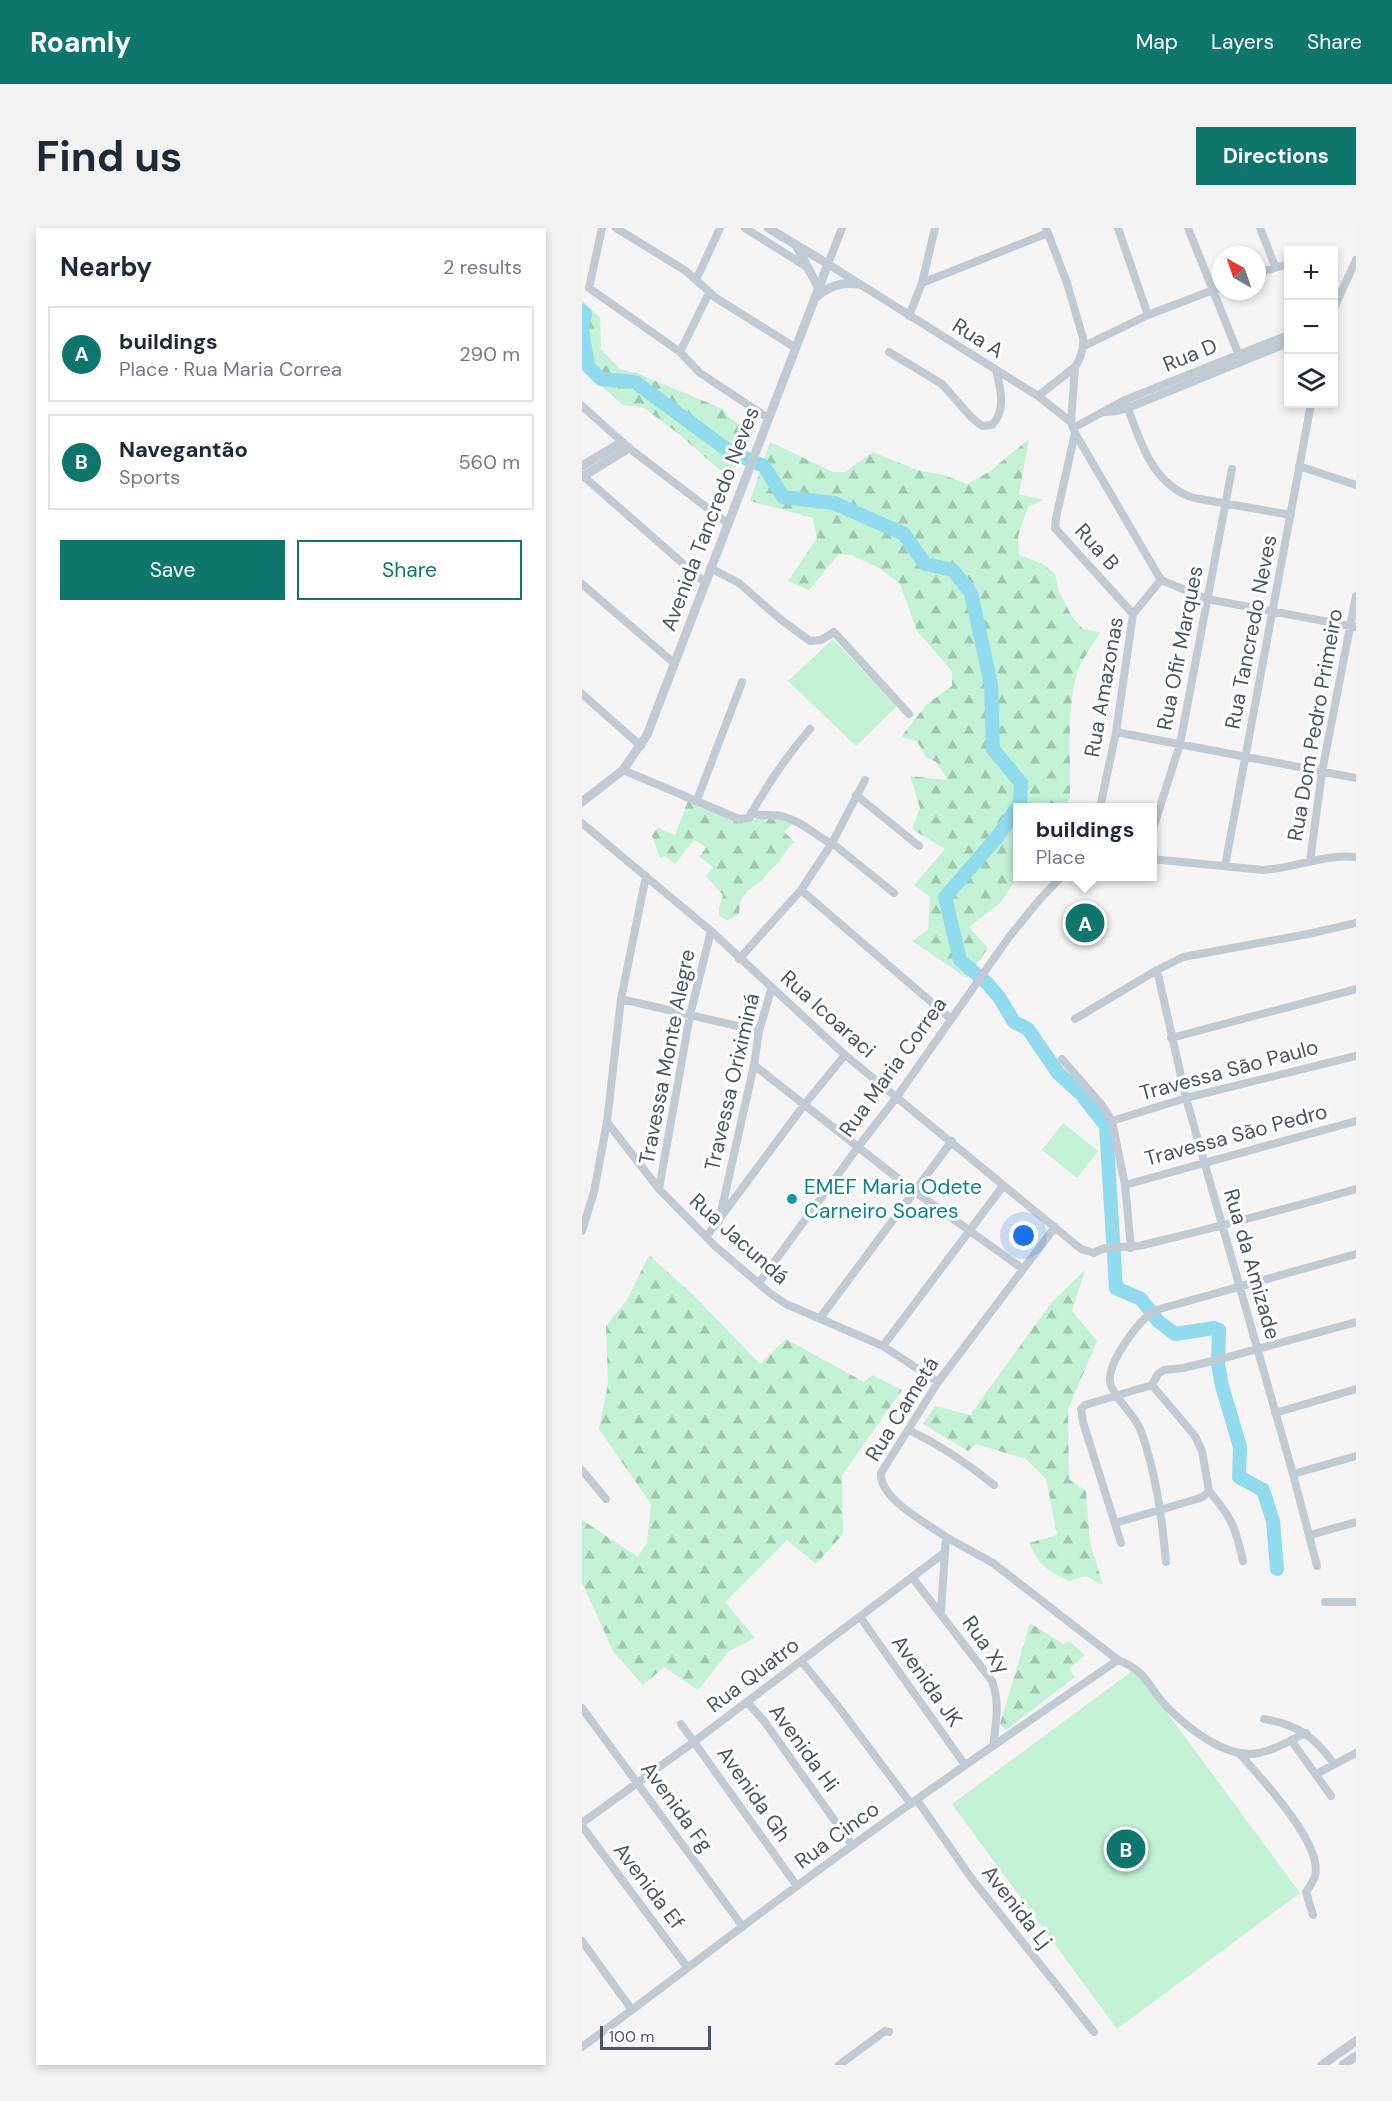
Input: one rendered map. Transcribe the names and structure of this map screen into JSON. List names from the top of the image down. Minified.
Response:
{"streets":{"street":["Rua A","Rua D","Avenida Tancredo Neves","Rua B","Rua Tancredo Neves","Rua Ofir Marques","Rua Amazonas","Rua Dom Pedro Primeiro","Rua Icoaraci","Travessa Monte Alegre","Rua Maria Correa","Travessa São Paulo","Travessa Oriximiná","Travessa São Pedro","Rua Jacundá","Rua da Amizade","Rua Cametá","Rua Xy","Rua Quatro","Avenida JK","Avenida Hi","Avenida Gh","Avenida Fg","Rua Cinco","Avenida Ef","Avenida Lj"]},"crossings":[["Rua A","Rua D"],["Rua A","Avenida Tancredo Neves"],["Rua A","Rua B"],["Rua D","Rua B"],["Rua B","Rua Amazonas"],["Rua Icoaraci","Travessa Monte Alegre"],["Rua Icoaraci","Rua Maria Correa"],["Rua Icoaraci","Travessa Oriximiná"],["Rua Icoaraci","Rua da Amizade"],["Rua Icoaraci","Rua Cametá"],["Travessa Monte Alegre","Rua Jacundá"],["Rua Maria Correa","Rua Jacundá"],["Travessa São Paulo","Rua da Amizade"],["Travessa São Pedro","Rua da Amizade"],["Rua Jacundá","Rua Cametá"],["Rua Cametá","Rua Cinco"],["Rua Xy","Rua Quatro"],["Rua Xy","Rua Cinco"],["Rua Quatro","Avenida JK"],["Rua Quatro","Avenida Hi"],["Rua Quatro","Avenida Gh"],["Rua Quatro","Avenida Fg"],["Rua Quatro","Avenida Ef"],["Rua Quatro","Avenida Lj"],["Avenida JK","Rua Cinco"],["Avenida Hi","Rua Cinco"],["Avenida Gh","Rua Cinco"],["Avenida Fg","Rua Cinco"],["Rua Cinco","Avenida Ef"],["Rua Cinco","Avenida Lj"]],"places":["EMEF Maria Odete Carneiro Soares"],"scale_bar":"100 m","north":"top left","page":{"header":"Roamly","nav":["Map","Layers","Share"],"buttons":["Directions",["Save","Share"]],"title":"Find us","heading":["Nearby","2 results"],"map_buttons":["+","−"],"list":[{"mark":"A","name":"buildings","note":"Place · Rua Maria Correa","value":"290 m"},{"mark":"B","name":"Navegantão","note":"Sports","value":"560 m"}],"popup":["buildings","Place"],"pins":["A","B"],"scale":"100 m"}}
